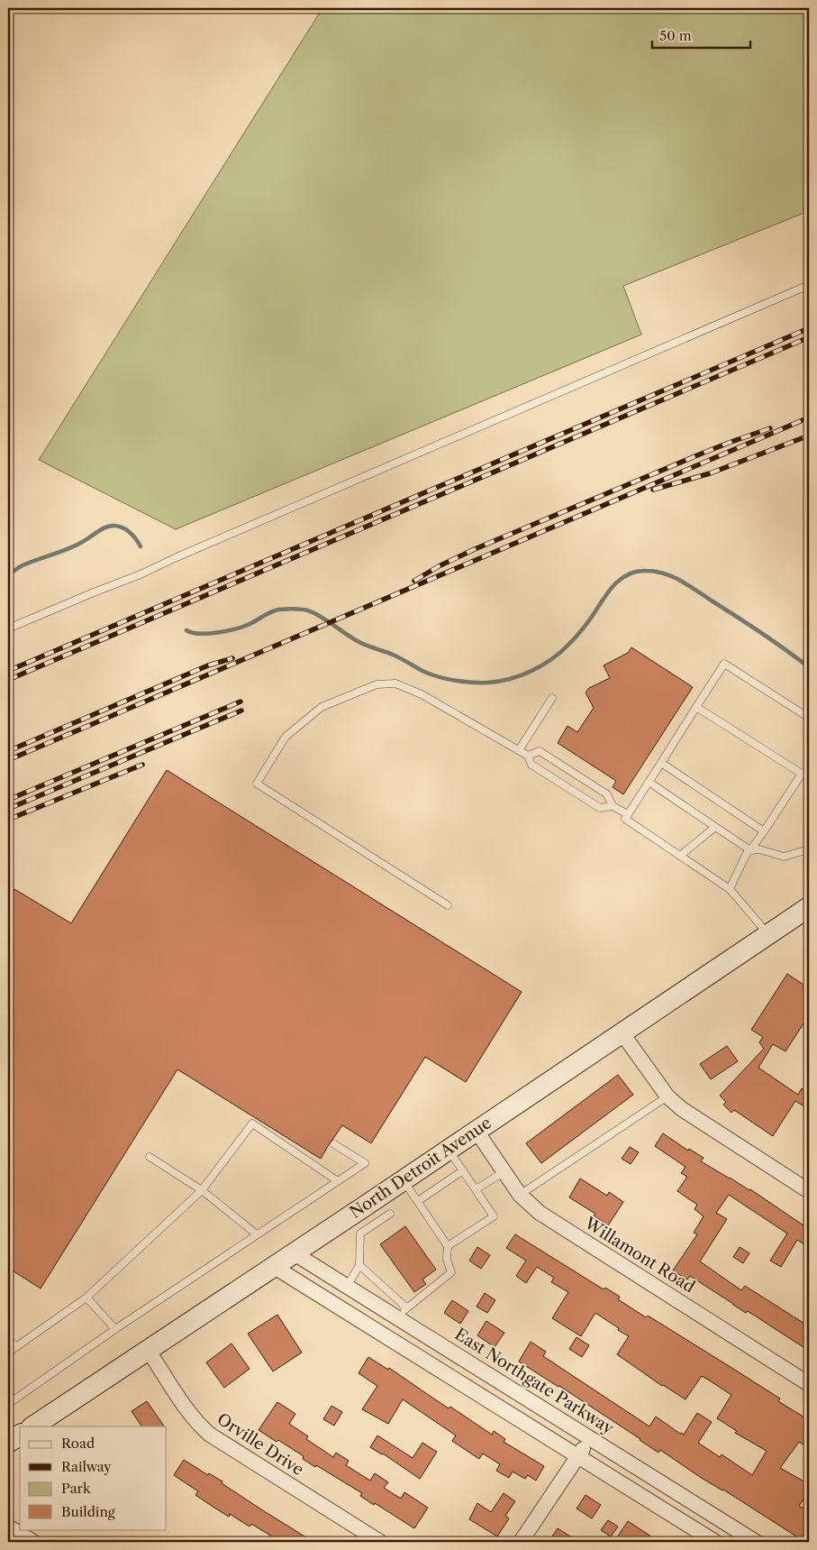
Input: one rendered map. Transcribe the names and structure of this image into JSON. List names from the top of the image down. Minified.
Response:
{"streets":{"main road":["North Detroit Avenue"],"street":["Willamont Road","East Northgate Parkway","Orville Drive"]},"crossings":[["North Detroit Avenue","Willamont Road"],["North Detroit Avenue","East Northgate Parkway"],["North Detroit Avenue","Orville Drive"]],"legend":["Road","Railway","Park","Building"],"scale_bar":"50 m"}
